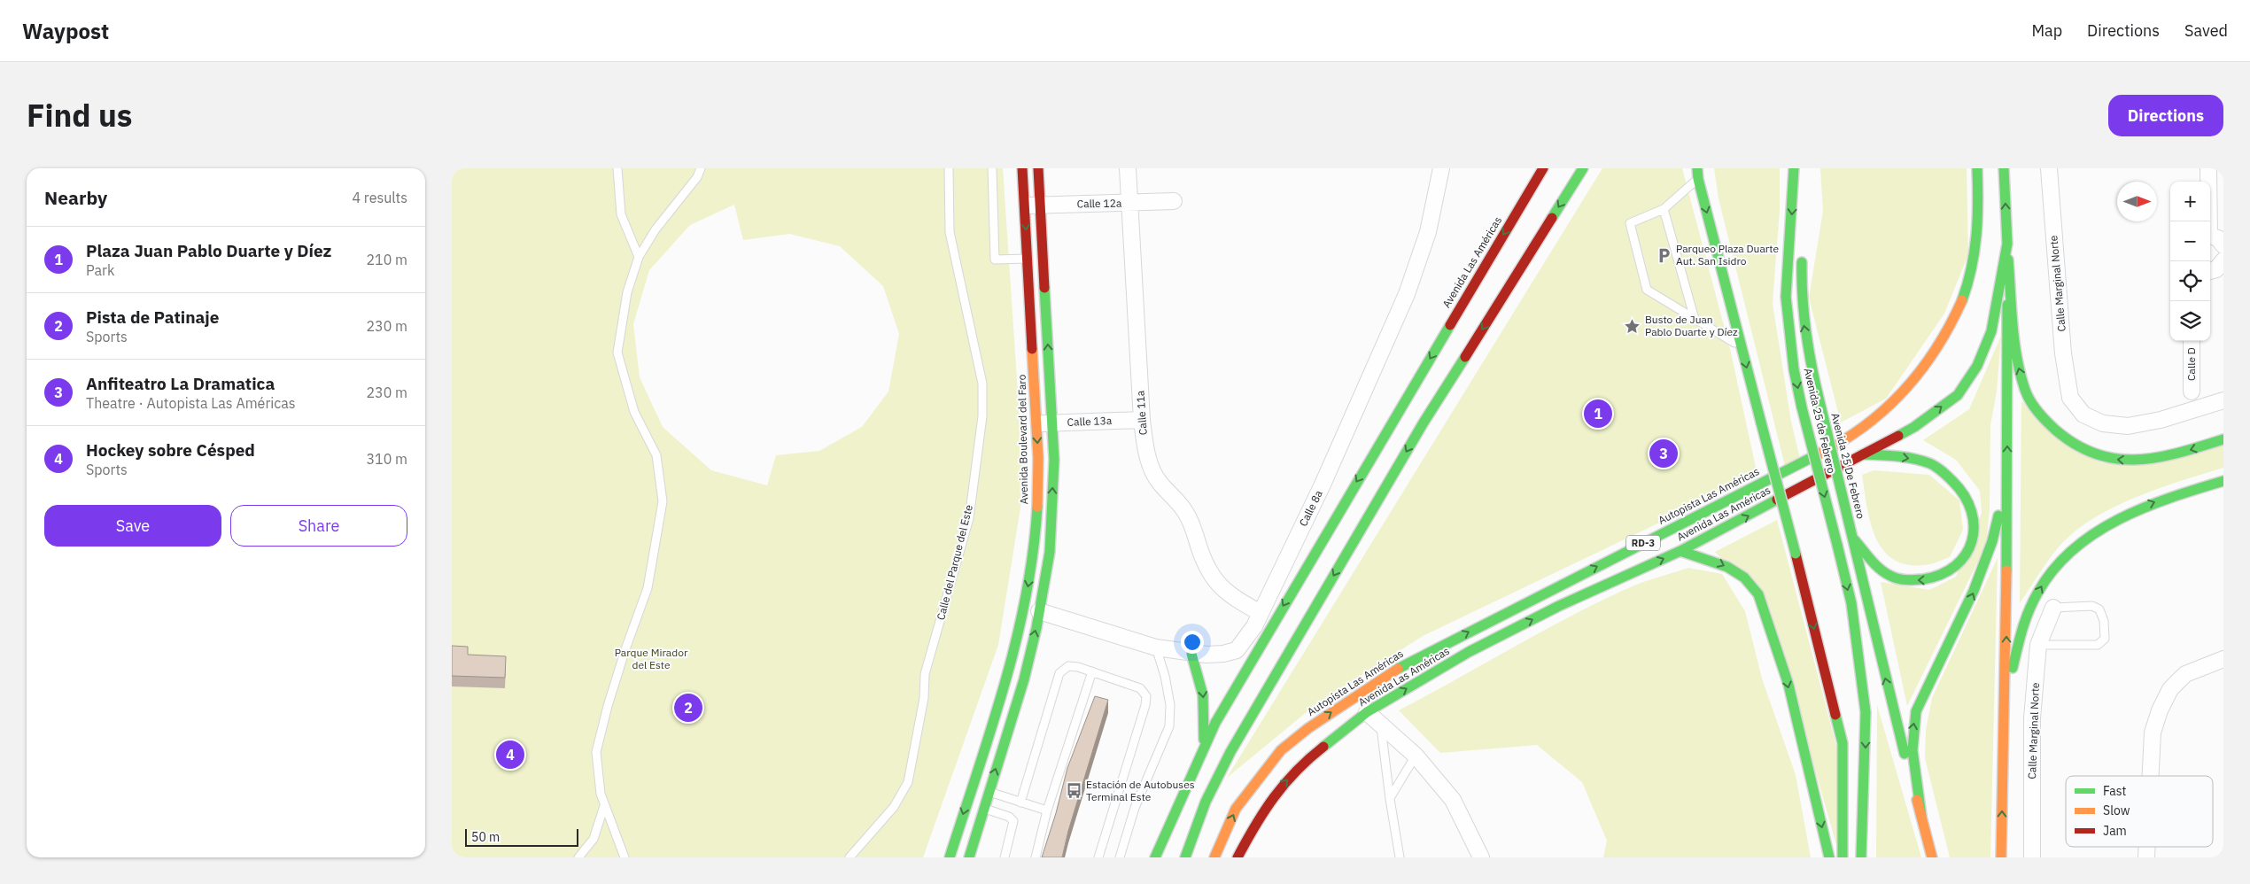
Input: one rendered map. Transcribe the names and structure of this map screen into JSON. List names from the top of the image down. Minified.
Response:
{"streets":{"main road":["Avenida Las Américas","Avenida 25 de Febrero","Avenida Boulevard del Faro","Avenida 25 De Febrero","Autopista Las Américas","RD-3"],"street":["Calle 12a","Calle Marginal Norte","Calle D","Calle 11a","Calle 13a","Calle 8a"],"lane":["Calle del Parque del Este"]},"crossings":[["Calle 12a","Calle 11a"],["Calle 12a","Avenida Boulevard del Faro"],["Calle 11a","Calle 13a"],["Calle 11a","Calle 8a"],["Avenida 25 de Febrero","Avenida 25 De Febrero"],["Calle 13a","Avenida Boulevard del Faro"]],"one_way":["Autopista Las Américas"],"parks":["Parque Mirador del Este"],"places":{"parking":["Parqueo Plaza Duarte Aut. San Isidro"],"place":["Busto de Juan Pablo Duarte y Díez"],"bus stop":["Estación de Autobuses Terminal Este"]},"legend":["Fast","Slow","Jam"],"scale_bar":"50 m","north":"right","page":{"header":"Waypost","nav":["Map","Directions","Saved"],"title":"Find us","buttons":["Directions",["Save","Share"]],"heading":["Nearby","4 results"],"map_buttons":["+","−"],"list":[{"mark":"1","name":"Plaza Juan Pablo Duarte y Díez","note":"Park","value":"210 m"},{"mark":"2","name":"Pista de Patinaje","note":"Sports","value":"230 m"},{"mark":"3","name":"Anfiteatro La Dramatica","note":"Theatre · Autopista Las Américas","value":"230 m"},{"mark":"4","name":"Hockey sobre Césped","note":"Sports","value":"310 m"}],"pins":["1","3","2","4"],"scale":"50 m"}}
